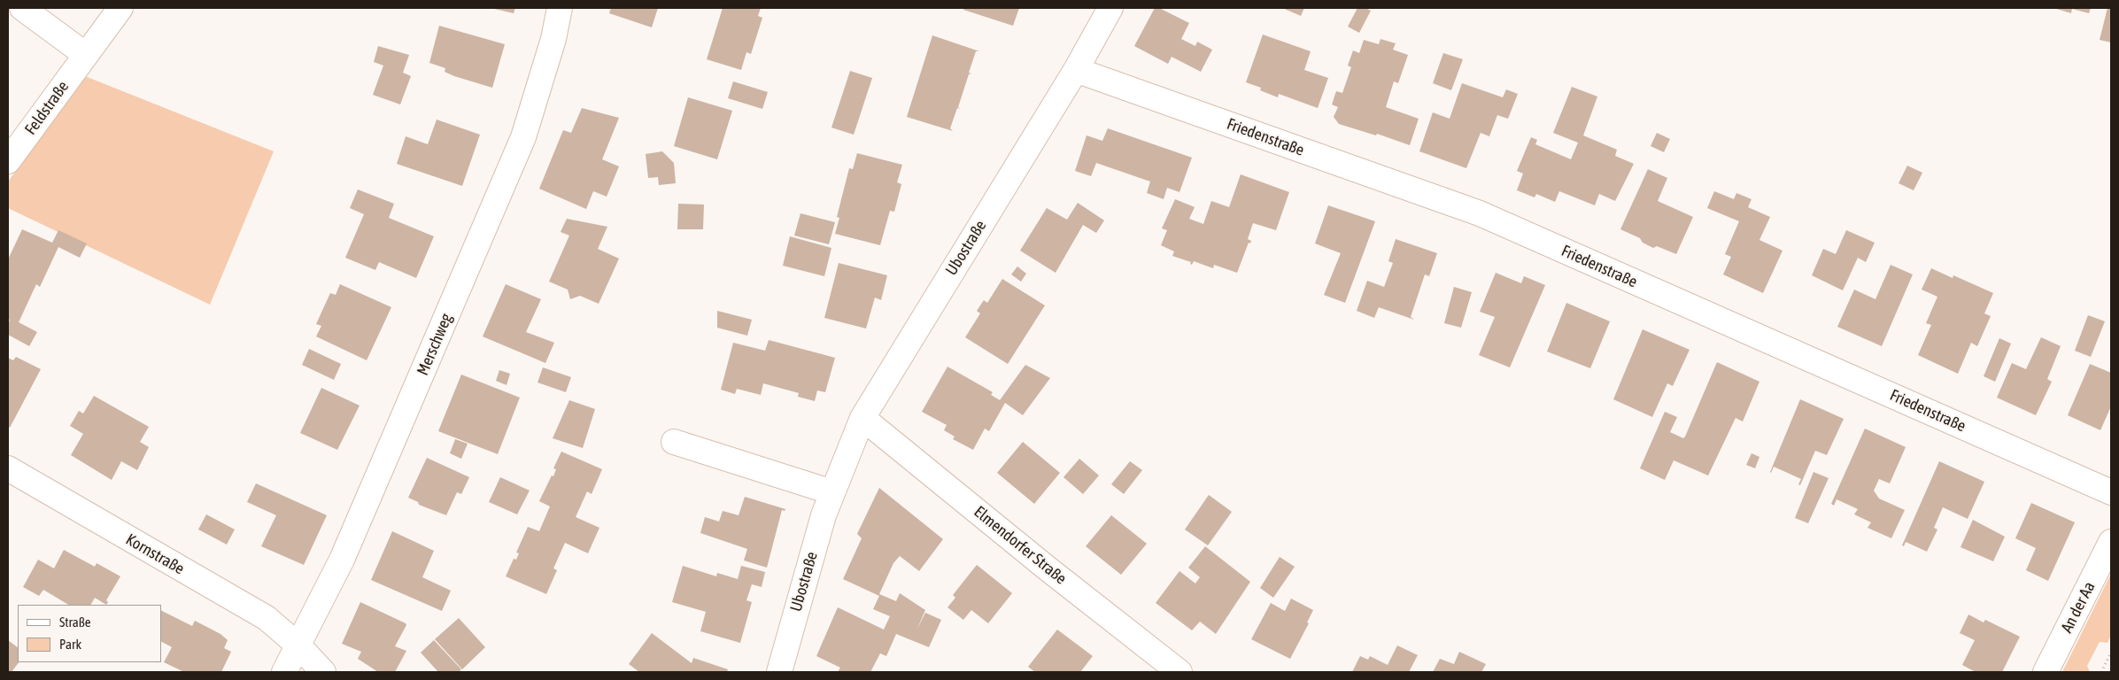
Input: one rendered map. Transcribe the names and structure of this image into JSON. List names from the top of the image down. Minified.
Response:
{"streets":{"street":["Feldstraße","Friedenstraße","Ubostraße","Merschweg","Elmendorfer Straße","Kornstraße","An der Aa"]},"crossings":[["Friedenstraße","Ubostraße"],["Ubostraße","Elmendorfer Straße"],["Merschweg","Kornstraße"]],"legend":["Straße","Park"]}
